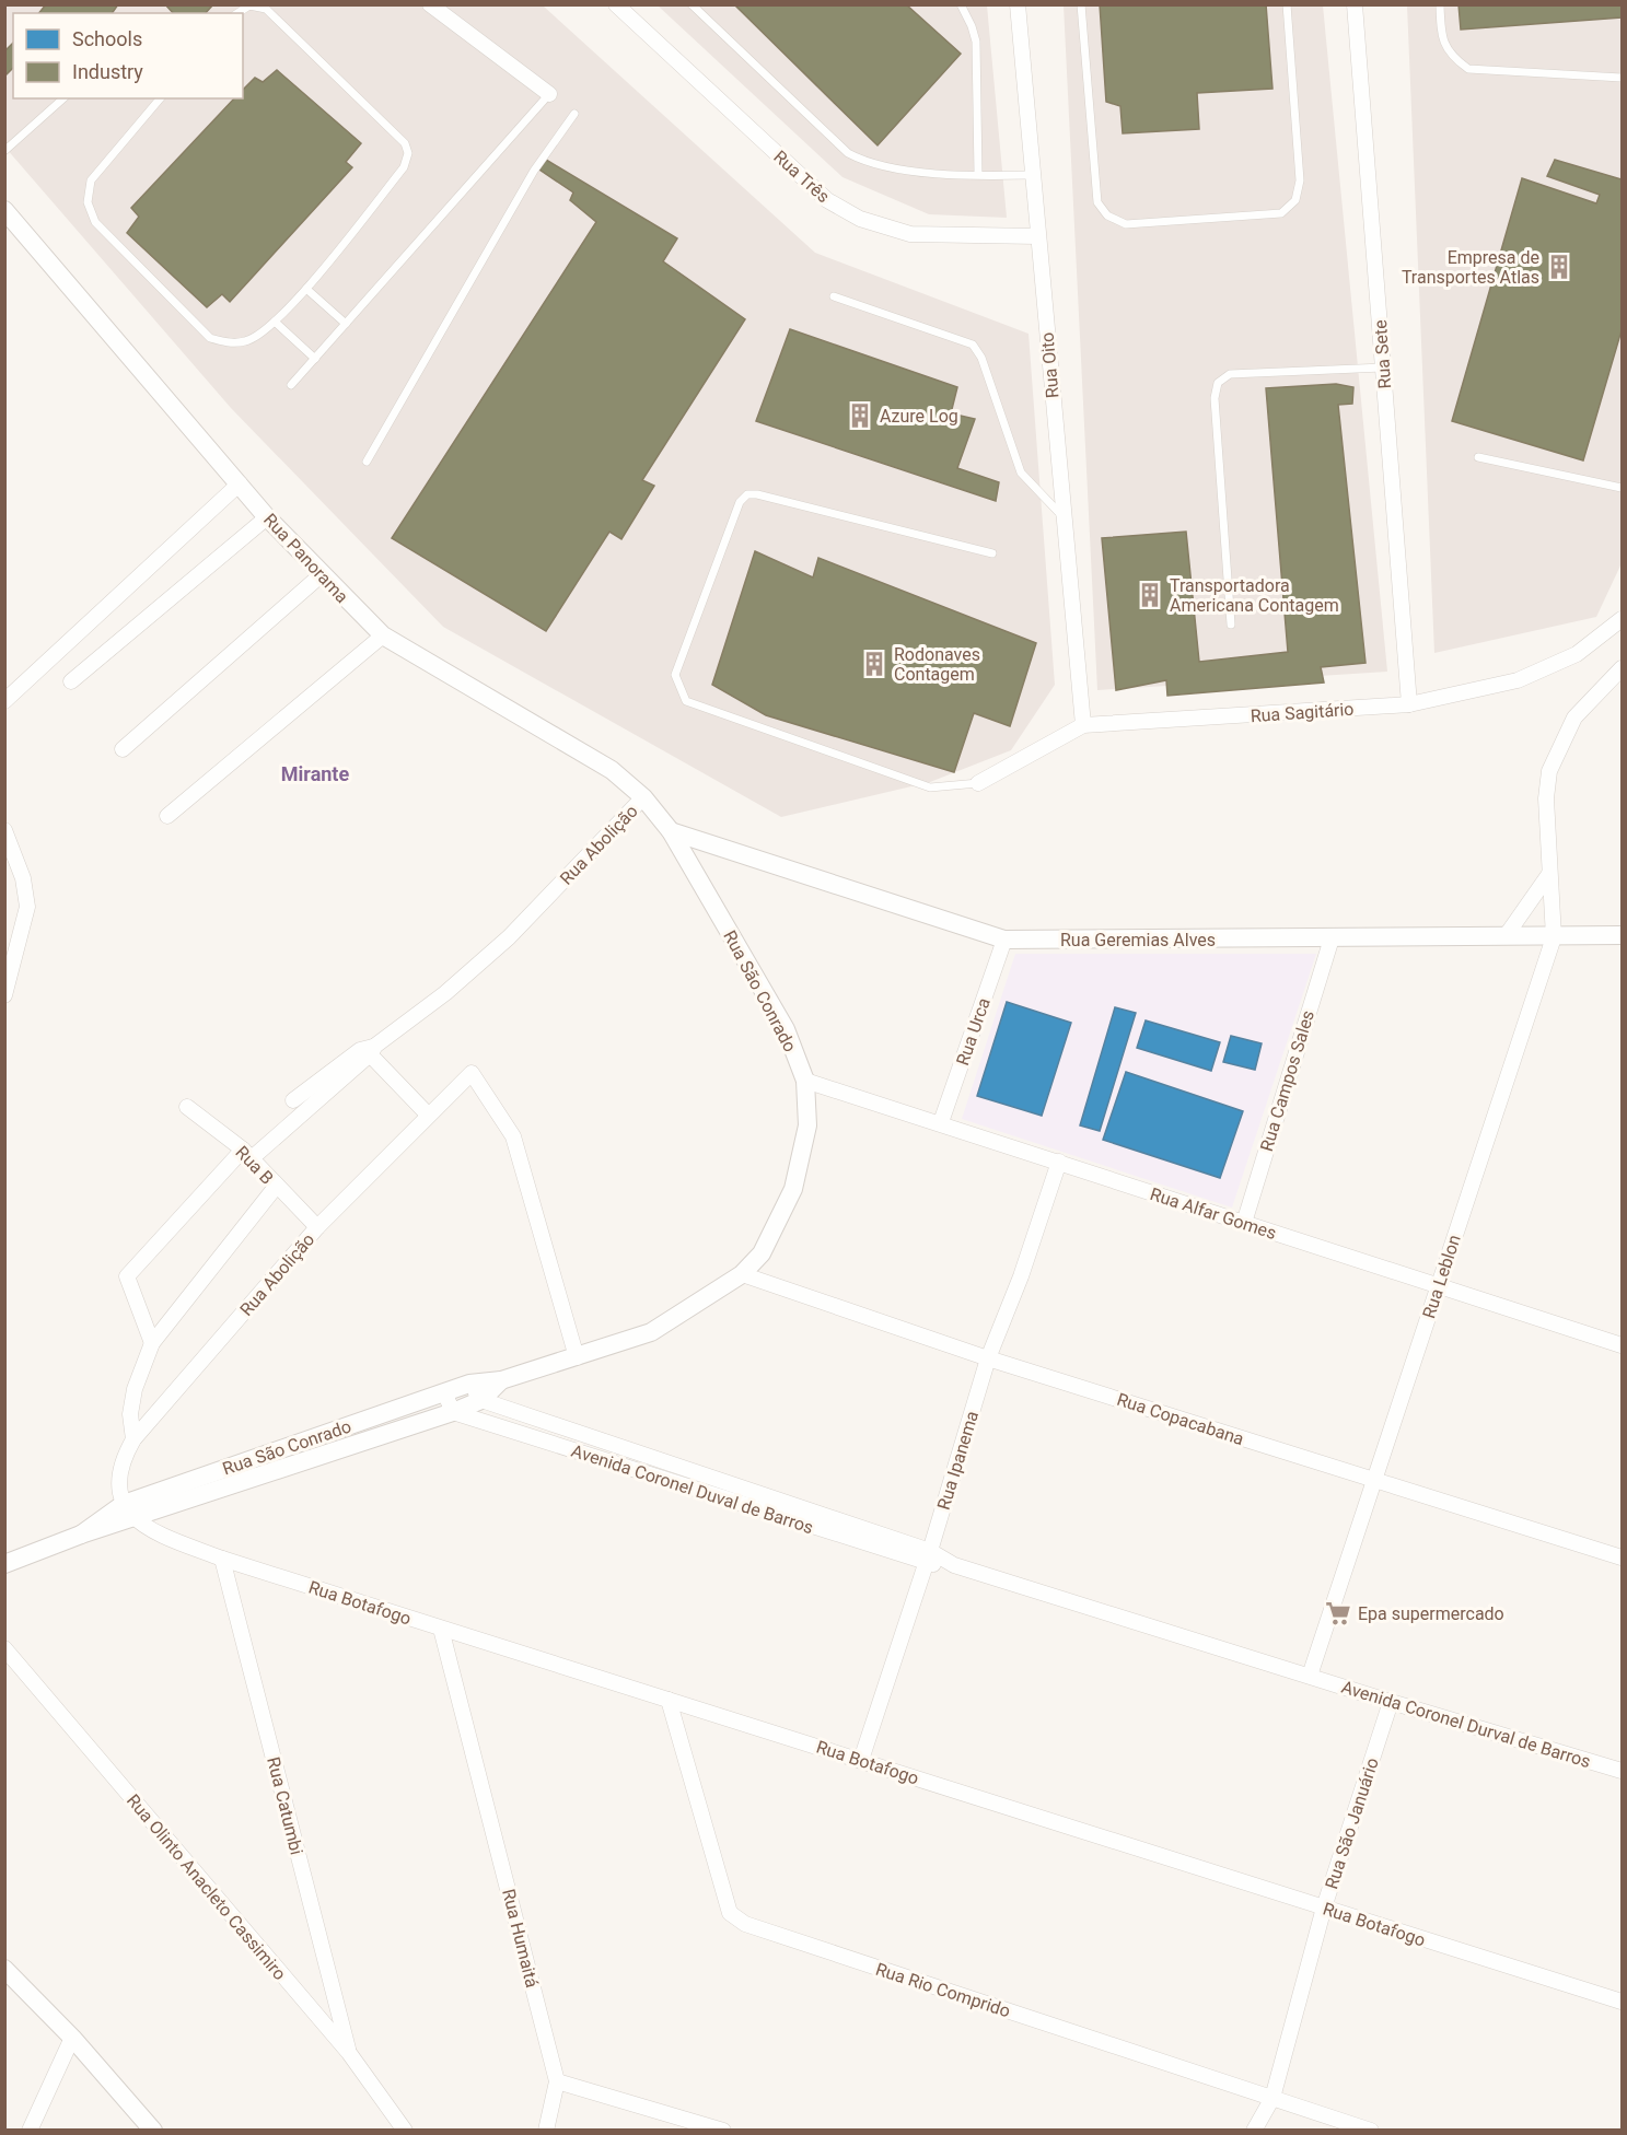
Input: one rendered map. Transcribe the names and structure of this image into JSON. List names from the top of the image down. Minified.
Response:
{"streets":{"street":["Rua Três","Rua Sete","Rua Oito","Rua Panorama","Rua Sagitário","Rua Abolição","Rua Geremias Alves","Rua São Conrado","Rua Urca","Rua Campos Sales","Rua B","Rua Alfar Gomes","Rua Leblon","Rua Copacabana","Rua Ipanema","Avenida Coronel Duval de Barros","Rua Botafogo","Avenida Coronel Durval de Barros","Rua Catumbi","Rua São Januário","Rua Olinto Anacleto Cassimiro","Rua Humaitá","Rua Rio Comprido"]},"crossings":[["Rua Três","Rua Oito"],["Rua Sete","Rua Sagitário"],["Rua Oito","Rua Sagitário"],["Rua Panorama","Rua Abolição"],["Rua Panorama","Rua Geremias Alves"],["Rua Panorama","Rua São Conrado"],["Rua Abolição","Rua São Conrado"],["Rua Abolição","Rua B"],["Rua Abolição","Rua Botafogo"],["Rua Geremias Alves","Rua São Conrado"],["Rua Geremias Alves","Rua Urca"],["Rua Geremias Alves","Rua Campos Sales"],["Rua Geremias Alves","Rua Leblon"],["Rua São Conrado","Rua Alfar Gomes"],["Rua São Conrado","Rua Copacabana"],["Rua São Conrado","Avenida Coronel Duval de Barros"],["Rua São Conrado","Rua Botafogo"],["Rua Urca","Rua Alfar Gomes"],["Rua Campos Sales","Rua Alfar Gomes"],["Rua Alfar Gomes","Rua Leblon"],["Rua Alfar Gomes","Rua Ipanema"],["Rua Leblon","Rua Copacabana"],["Rua Leblon","Avenida Coronel Duval de Barros"],["Rua Leblon","Avenida Coronel Durval de Barros"],["Rua Copacabana","Rua Ipanema"],["Rua Ipanema","Avenida Coronel Duval de Barros"],["Rua Ipanema","Rua Botafogo"],["Avenida Coronel Duval de Barros","Avenida Coronel Durval de Barros"],["Rua Botafogo","Rua Catumbi"],["Rua Botafogo","Rua São Januário"],["Rua Botafogo","Rua Humaitá"],["Rua Botafogo","Rua Rio Comprido"],["Avenida Coronel Durval de Barros","Rua São Januário"],["Rua Catumbi","Rua Olinto Anacleto Cassimiro"],["Rua São Januário","Rua Rio Comprido"]],"districts":["Mirante"],"places":{"building":["Empresa de Transportes Atlas","Azure Log","Transportadora Americana Contagem","Rodonaves Contagem"],"supermarket":["Epa supermercado"]},"legend":["Schools","Industry"]}
